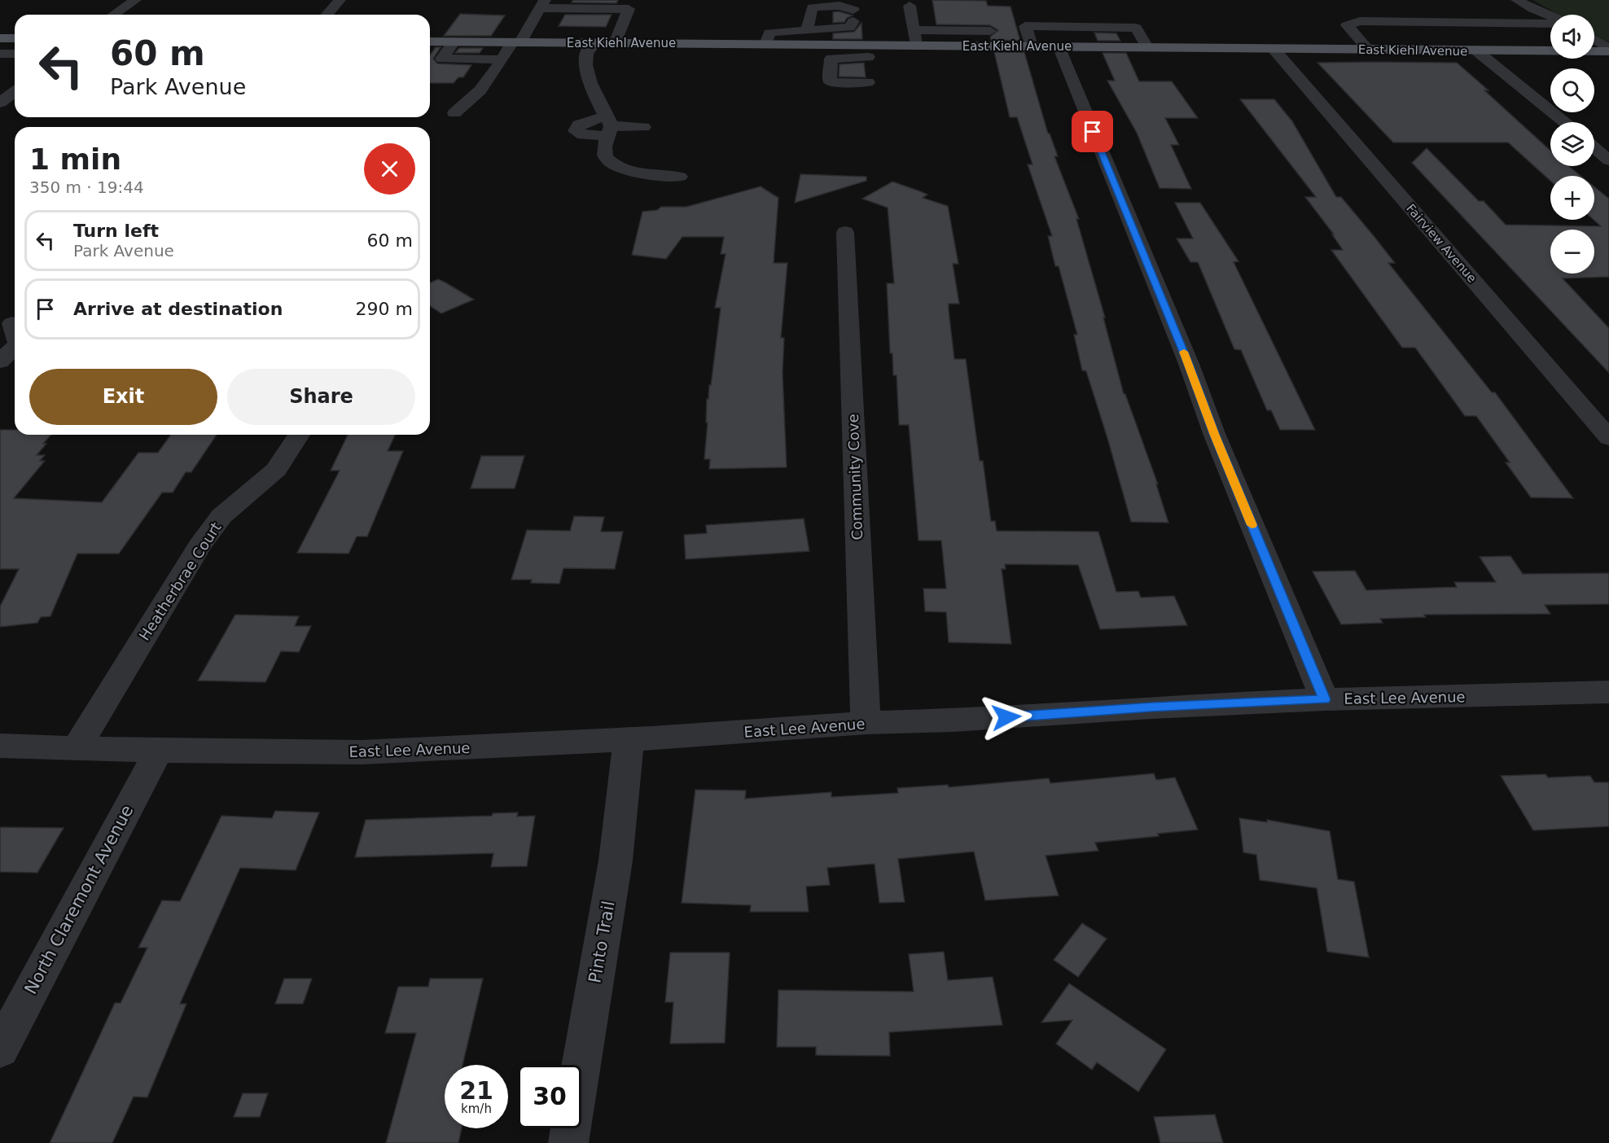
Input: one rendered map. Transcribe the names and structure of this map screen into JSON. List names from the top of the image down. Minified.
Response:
{"streets":{"main road":["East Kiehl Avenue"],"street":["Fairview Avenue","Community Cove","Heatherbrae Court","East Lee Avenue","North Claremont Avenue","Pinto Trail"]},"crossings":[["East Kiehl Avenue","Fairview Avenue"],["Community Cove","East Lee Avenue"],["Heatherbrae Court","East Lee Avenue"],["East Lee Avenue","North Claremont Avenue"],["East Lee Avenue","Pinto Trail"]],"page":{"map_buttons":["+","−"],"turn":["60 m","Park Avenue"],"heading":["1 min","350 m · 19:44"],"list":[{"name":"Turn left","note":"Park Avenue","value":"60 m"},{"name":"Arrive at destination","value":"290 m"}],"buttons":["Exit","Share"],"speed":"21 km/h","limit":"30"}}
